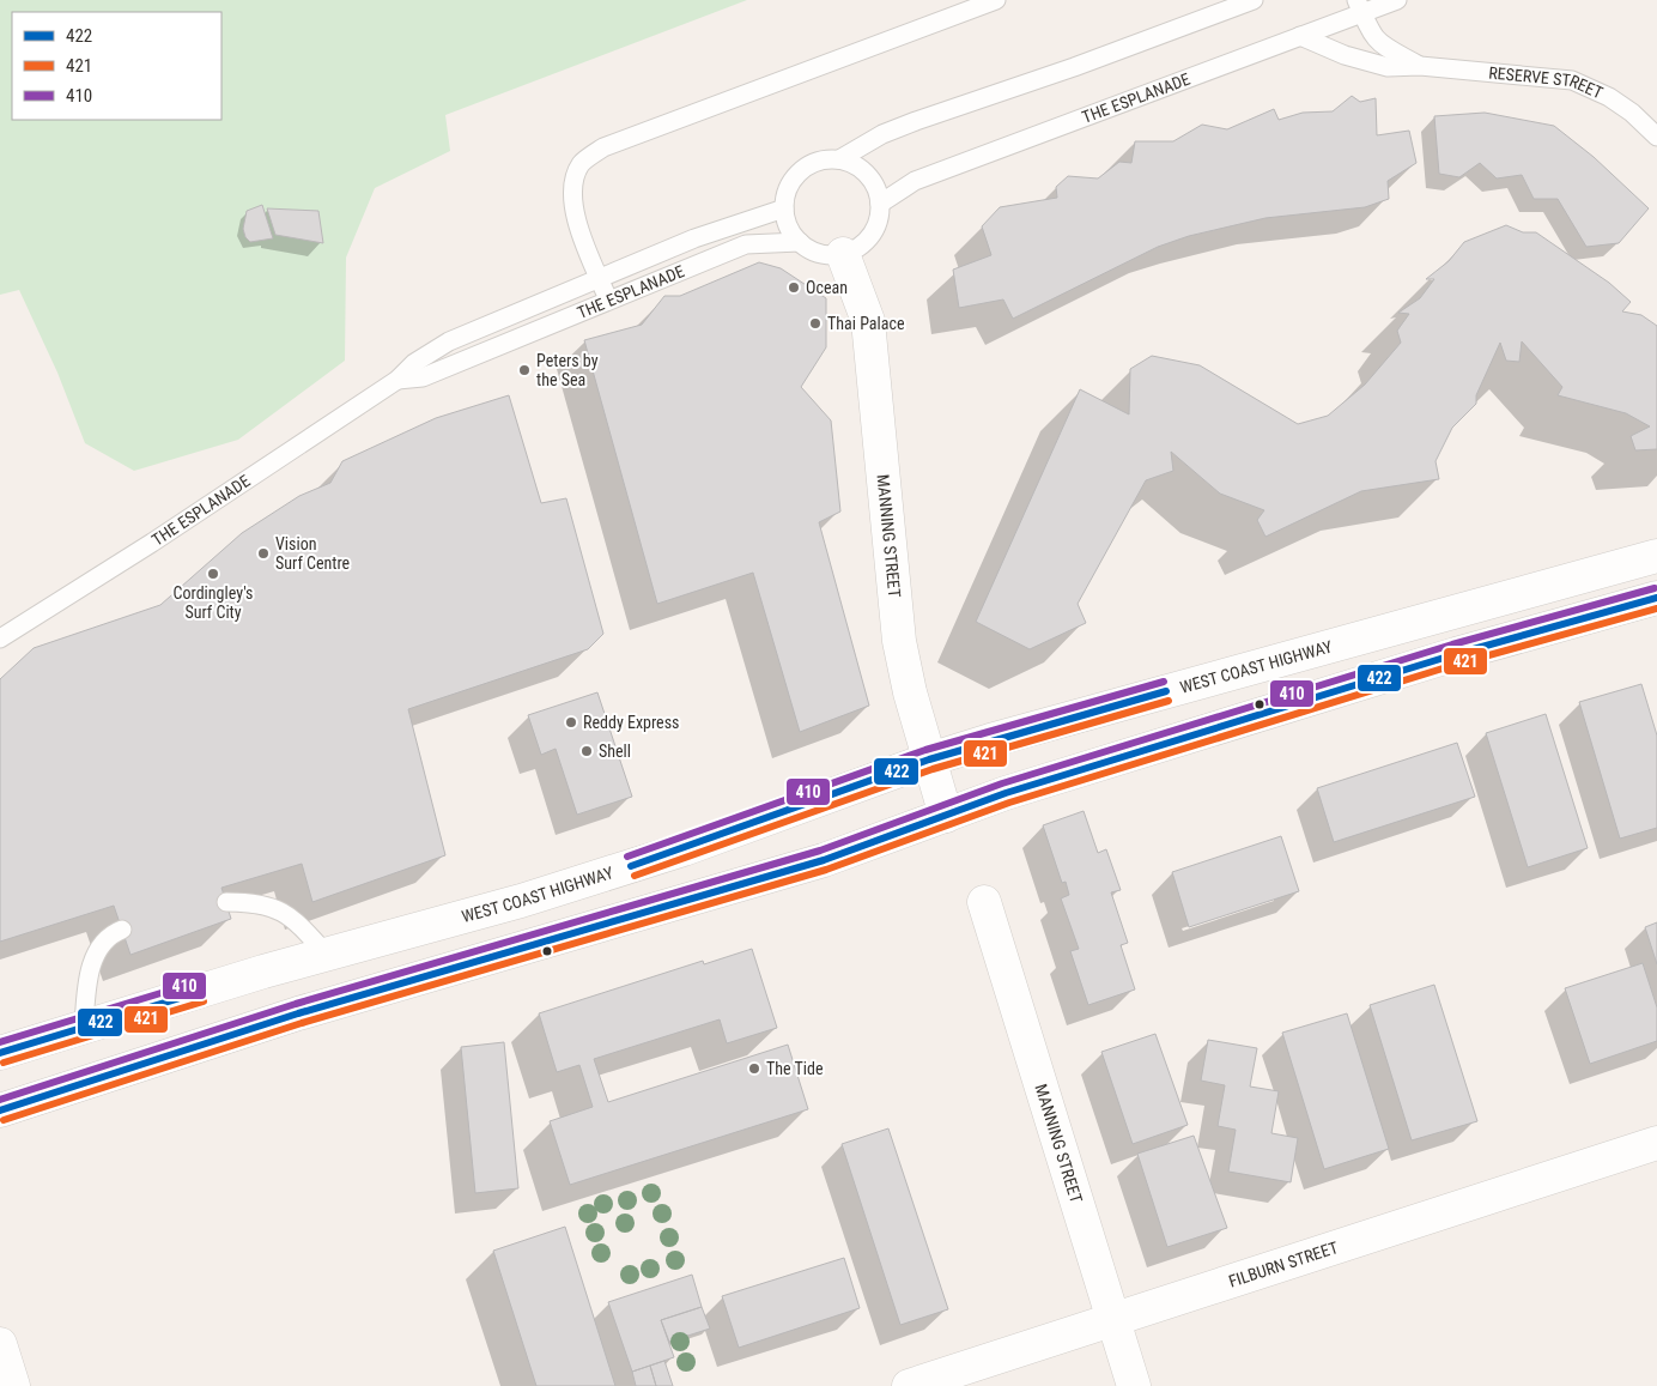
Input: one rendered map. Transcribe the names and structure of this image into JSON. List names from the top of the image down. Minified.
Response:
{"streets":{"main road":["MANNING STREET","WEST COAST HIGHWAY","FILBURN STREET"],"lane":["RESERVE STREET","THE ESPLANADE"]},"crossings":[["RESERVE STREET","THE ESPLANADE"],["THE ESPLANADE","MANNING STREET"],["MANNING STREET","WEST COAST HIGHWAY"],["MANNING STREET","FILBURN STREET"]],"places":["Ocean","Thai Palace","Peters by the Sea","Vision Surf Centre","Cordingley's Surf City","Reddy Express","Shell","The Tide"],"lines":["transit line 410","transit line 422","transit line 421"],"legend":["422","421","410"]}
